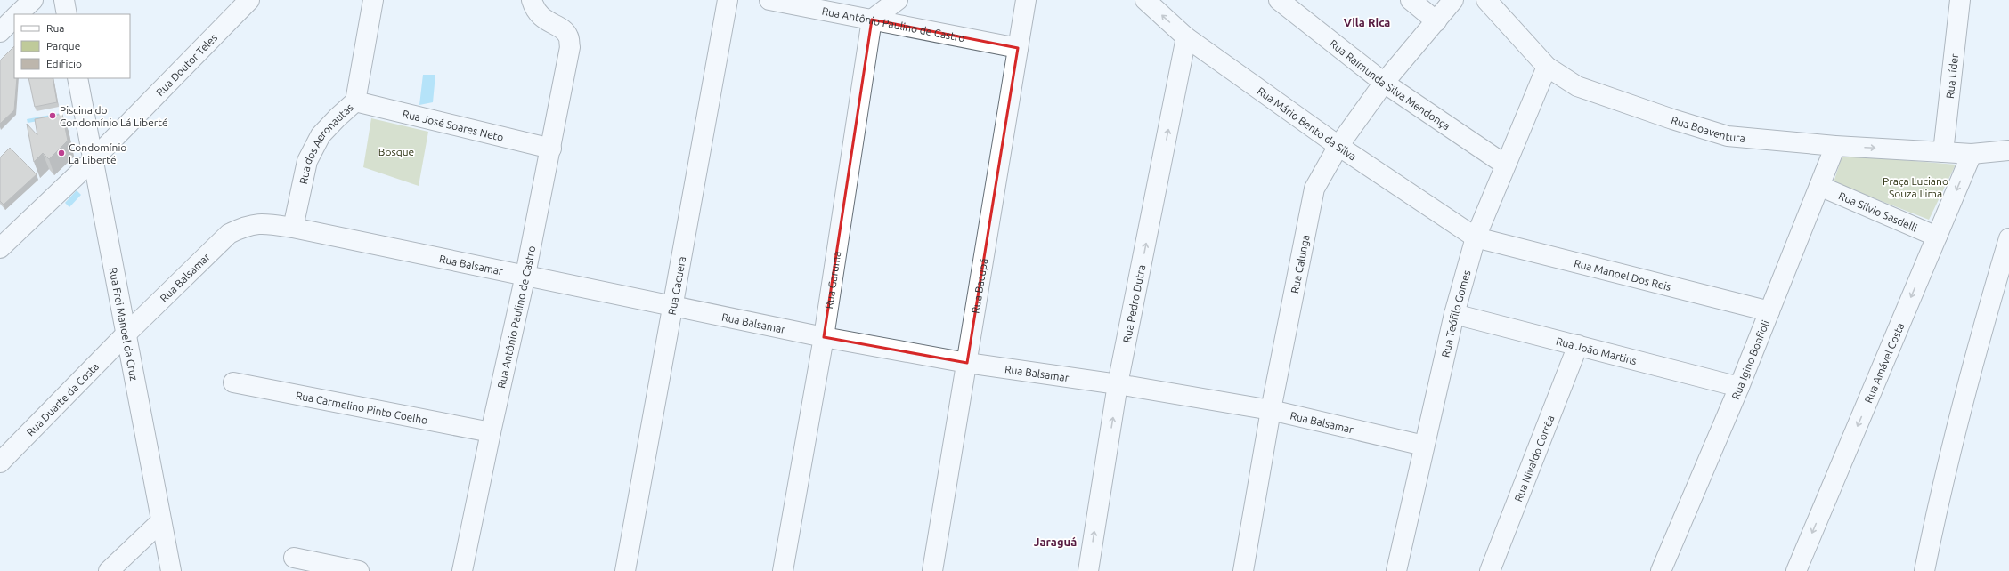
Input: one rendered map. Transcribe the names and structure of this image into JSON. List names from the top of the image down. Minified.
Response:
{"streets":{"street":["Rua Antônio Paulino de Castro","Rua Doutor Teles","Rua Líder","Rua Raimunda Silva Mendonça","Rua Mário Bento da Silva","Rua José Soares Neto","Rua Boaventura","Rua dos Aeronautas","Rua Sílvio Sasdelli","Rua Balsamar","Rua Calunga","Rua Manoel Dos Reis","Rua Garuma","Rua Cacuera","Rua Bacupã","Rua Pedro Dutra","Rua Teófilo Gomes","Rua Frei Manoel da Cruz","Rua João Martins","Rua Igino Bonfioli","Rua Amável Costa","Rua Duarte da Costa","Rua Carmelino Pinto Coelho","Rua Nivaldo Corrêa"]},"crossings":[["Rua Antônio Paulino de Castro","Rua José Soares Neto"],["Rua Antônio Paulino de Castro","Rua Balsamar"],["Rua Antônio Paulino de Castro","Rua Garuma"],["Rua Antônio Paulino de Castro","Rua Bacupã"],["Rua Antônio Paulino de Castro","Rua Carmelino Pinto Coelho"],["Rua Doutor Teles","Rua Frei Manoel da Cruz"],["Rua Líder","Rua Boaventura"],["Rua Raimunda Silva Mendonça","Rua Calunga"],["Rua Raimunda Silva Mendonça","Rua Teófilo Gomes"],["Rua Mário Bento da Silva","Rua Calunga"],["Rua Mário Bento da Silva","Rua Manoel Dos Reis"],["Rua Mário Bento da Silva","Rua Pedro Dutra"],["Rua Mário Bento da Silva","Rua Teófilo Gomes"],["Rua José Soares Neto","Rua dos Aeronautas"],["Rua Boaventura","Rua Teófilo Gomes"],["Rua Boaventura","Rua Igino Bonfioli"],["Rua Boaventura","Rua Amável Costa"],["Rua dos Aeronautas","Rua Balsamar"],["Rua Sílvio Sasdelli","Rua Igino Bonfioli"],["Rua Sílvio Sasdelli","Rua Amável Costa"],["Rua Balsamar","Rua Calunga"],["Rua Balsamar","Rua Garuma"],["Rua Balsamar","Rua Cacuera"],["Rua Balsamar","Rua Bacupã"],["Rua Balsamar","Rua Pedro Dutra"],["Rua Balsamar","Rua Teófilo Gomes"],["Rua Balsamar","Rua Frei Manoel da Cruz"],["Rua Balsamar","Rua Duarte da Costa"],["Rua Manoel Dos Reis","Rua Teófilo Gomes"],["Rua Manoel Dos Reis","Rua Igino Bonfioli"],["Rua Teófilo Gomes","Rua João Martins"],["Rua Frei Manoel da Cruz","Rua Duarte da Costa"],["Rua João Martins","Rua Igino Bonfioli"],["Rua João Martins","Rua Nivaldo Corrêa"]],"one_way":["Rua Pedro Dutra"],"districts":["Vila Rica","Jaraguá"],"parks":["Bosque","Praça Luciano Souza Lima"],"places":["Piscina do Condomínio Lá Liberté","Condomínio La Liberté"],"legend":["Rua","Parque","Edifício"]}
